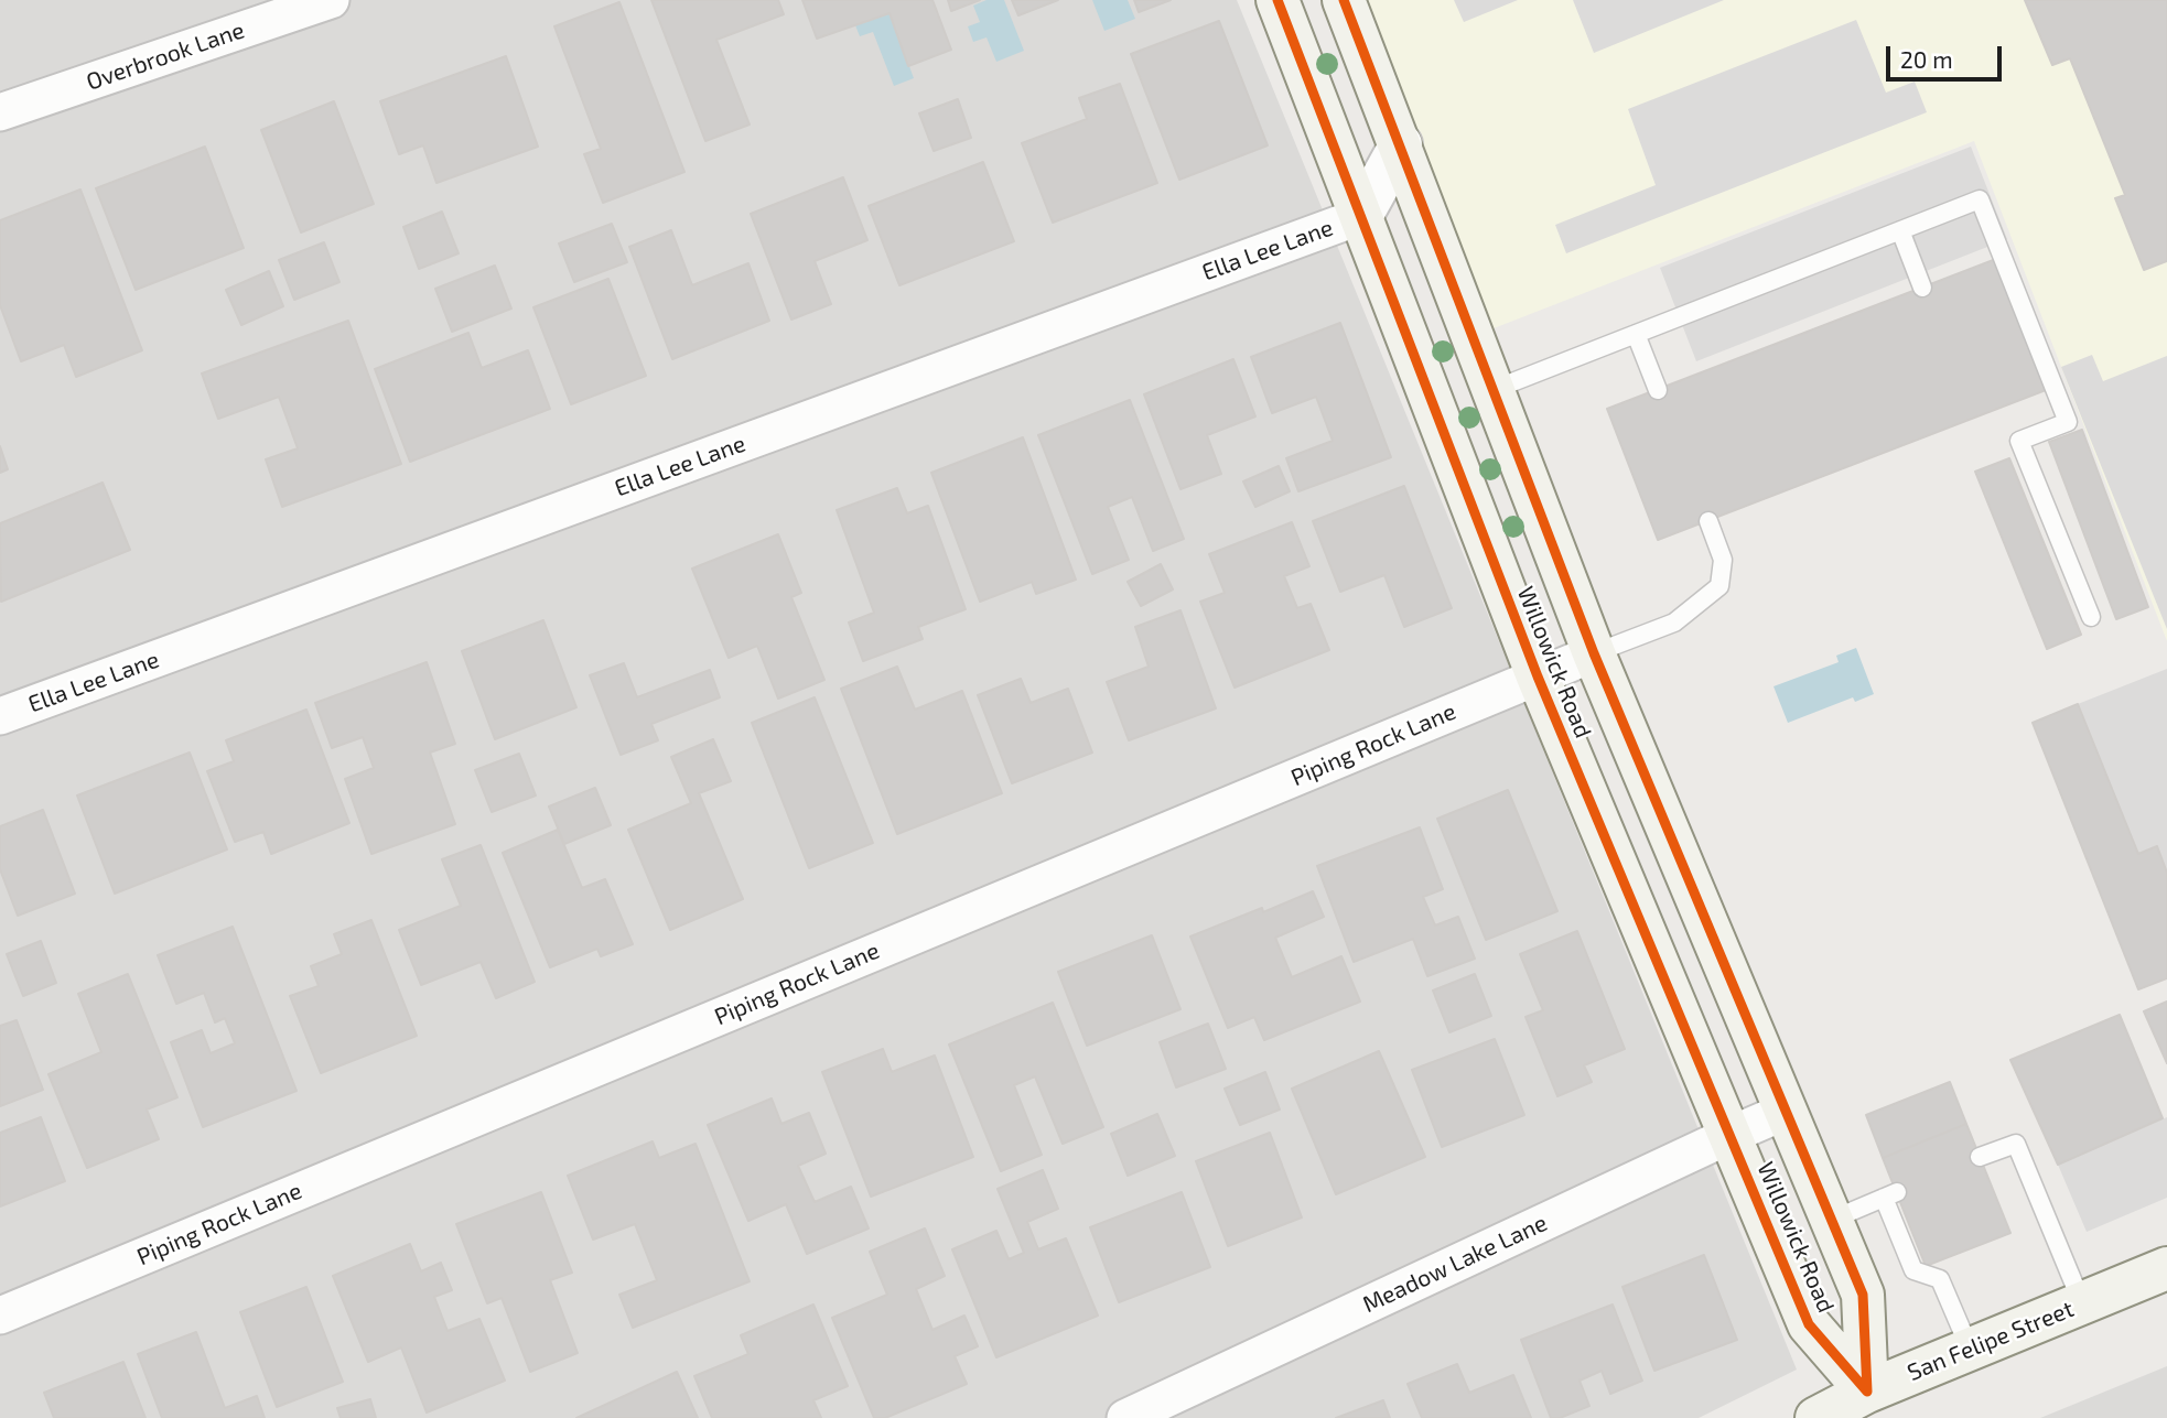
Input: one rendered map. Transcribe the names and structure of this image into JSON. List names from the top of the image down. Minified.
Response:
{"streets":{"main road":["Willowick Road","San Felipe Street"],"street":["Overbrook Lane","Ella Lee Lane","Piping Rock Lane","Meadow Lake Lane"]},"crossings":[["Ella Lee Lane","Willowick Road"],["Willowick Road","Piping Rock Lane"],["Willowick Road","Meadow Lake Lane"],["Willowick Road","San Felipe Street"]],"scale_bar":"20 m"}
